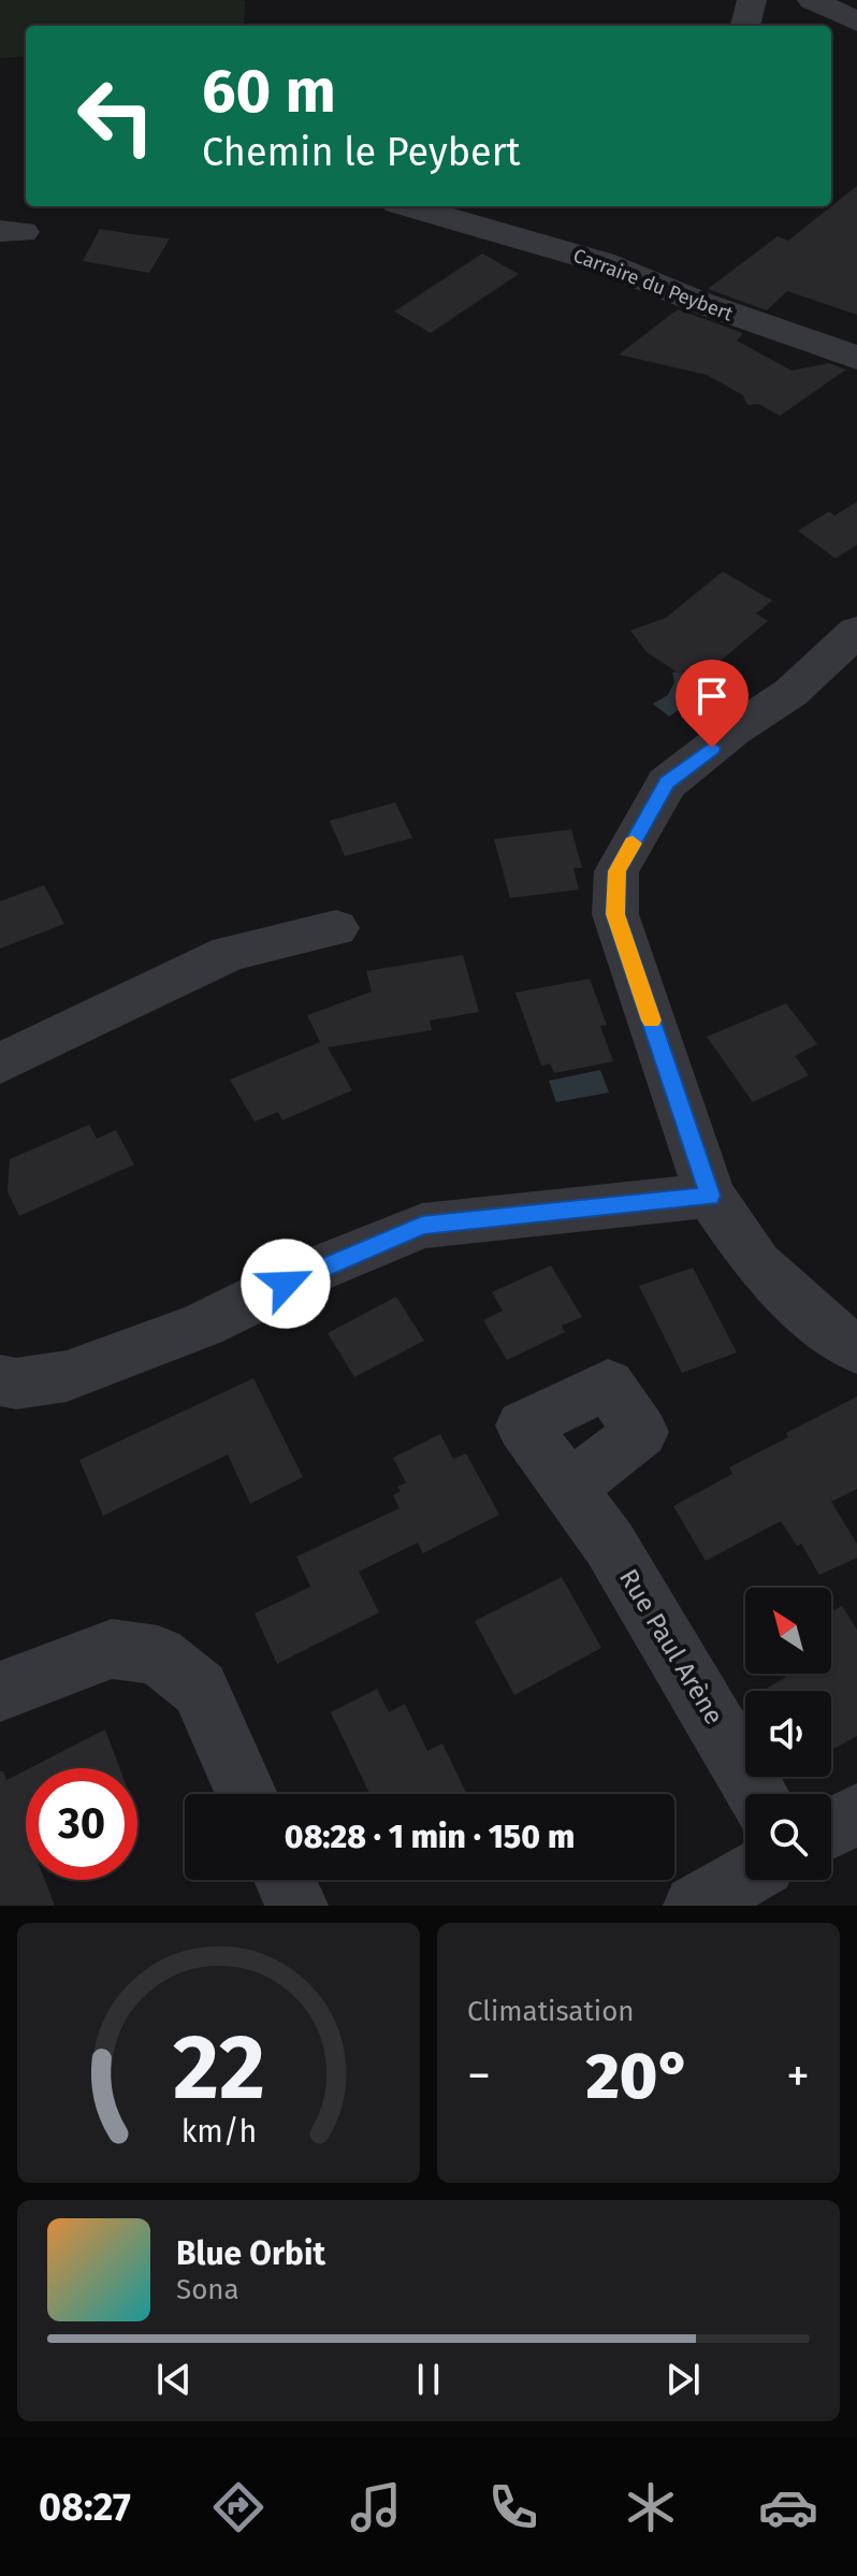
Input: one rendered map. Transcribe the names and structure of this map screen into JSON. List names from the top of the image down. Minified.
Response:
{"streets":{"street":["Carraire du Peybert","Rue Paul Arène"]},"north":"top left","page":{"turn":["60 m","Chemin le Peybert"],"limit":"30","trip":"08:28 · 1 min · 150 m","tile":"Climatisation","heat":["−","20°","+"],"song":["Blue Orbit","Sona"],"tabs":"08:27","gauge":["22","km/h"]}}
